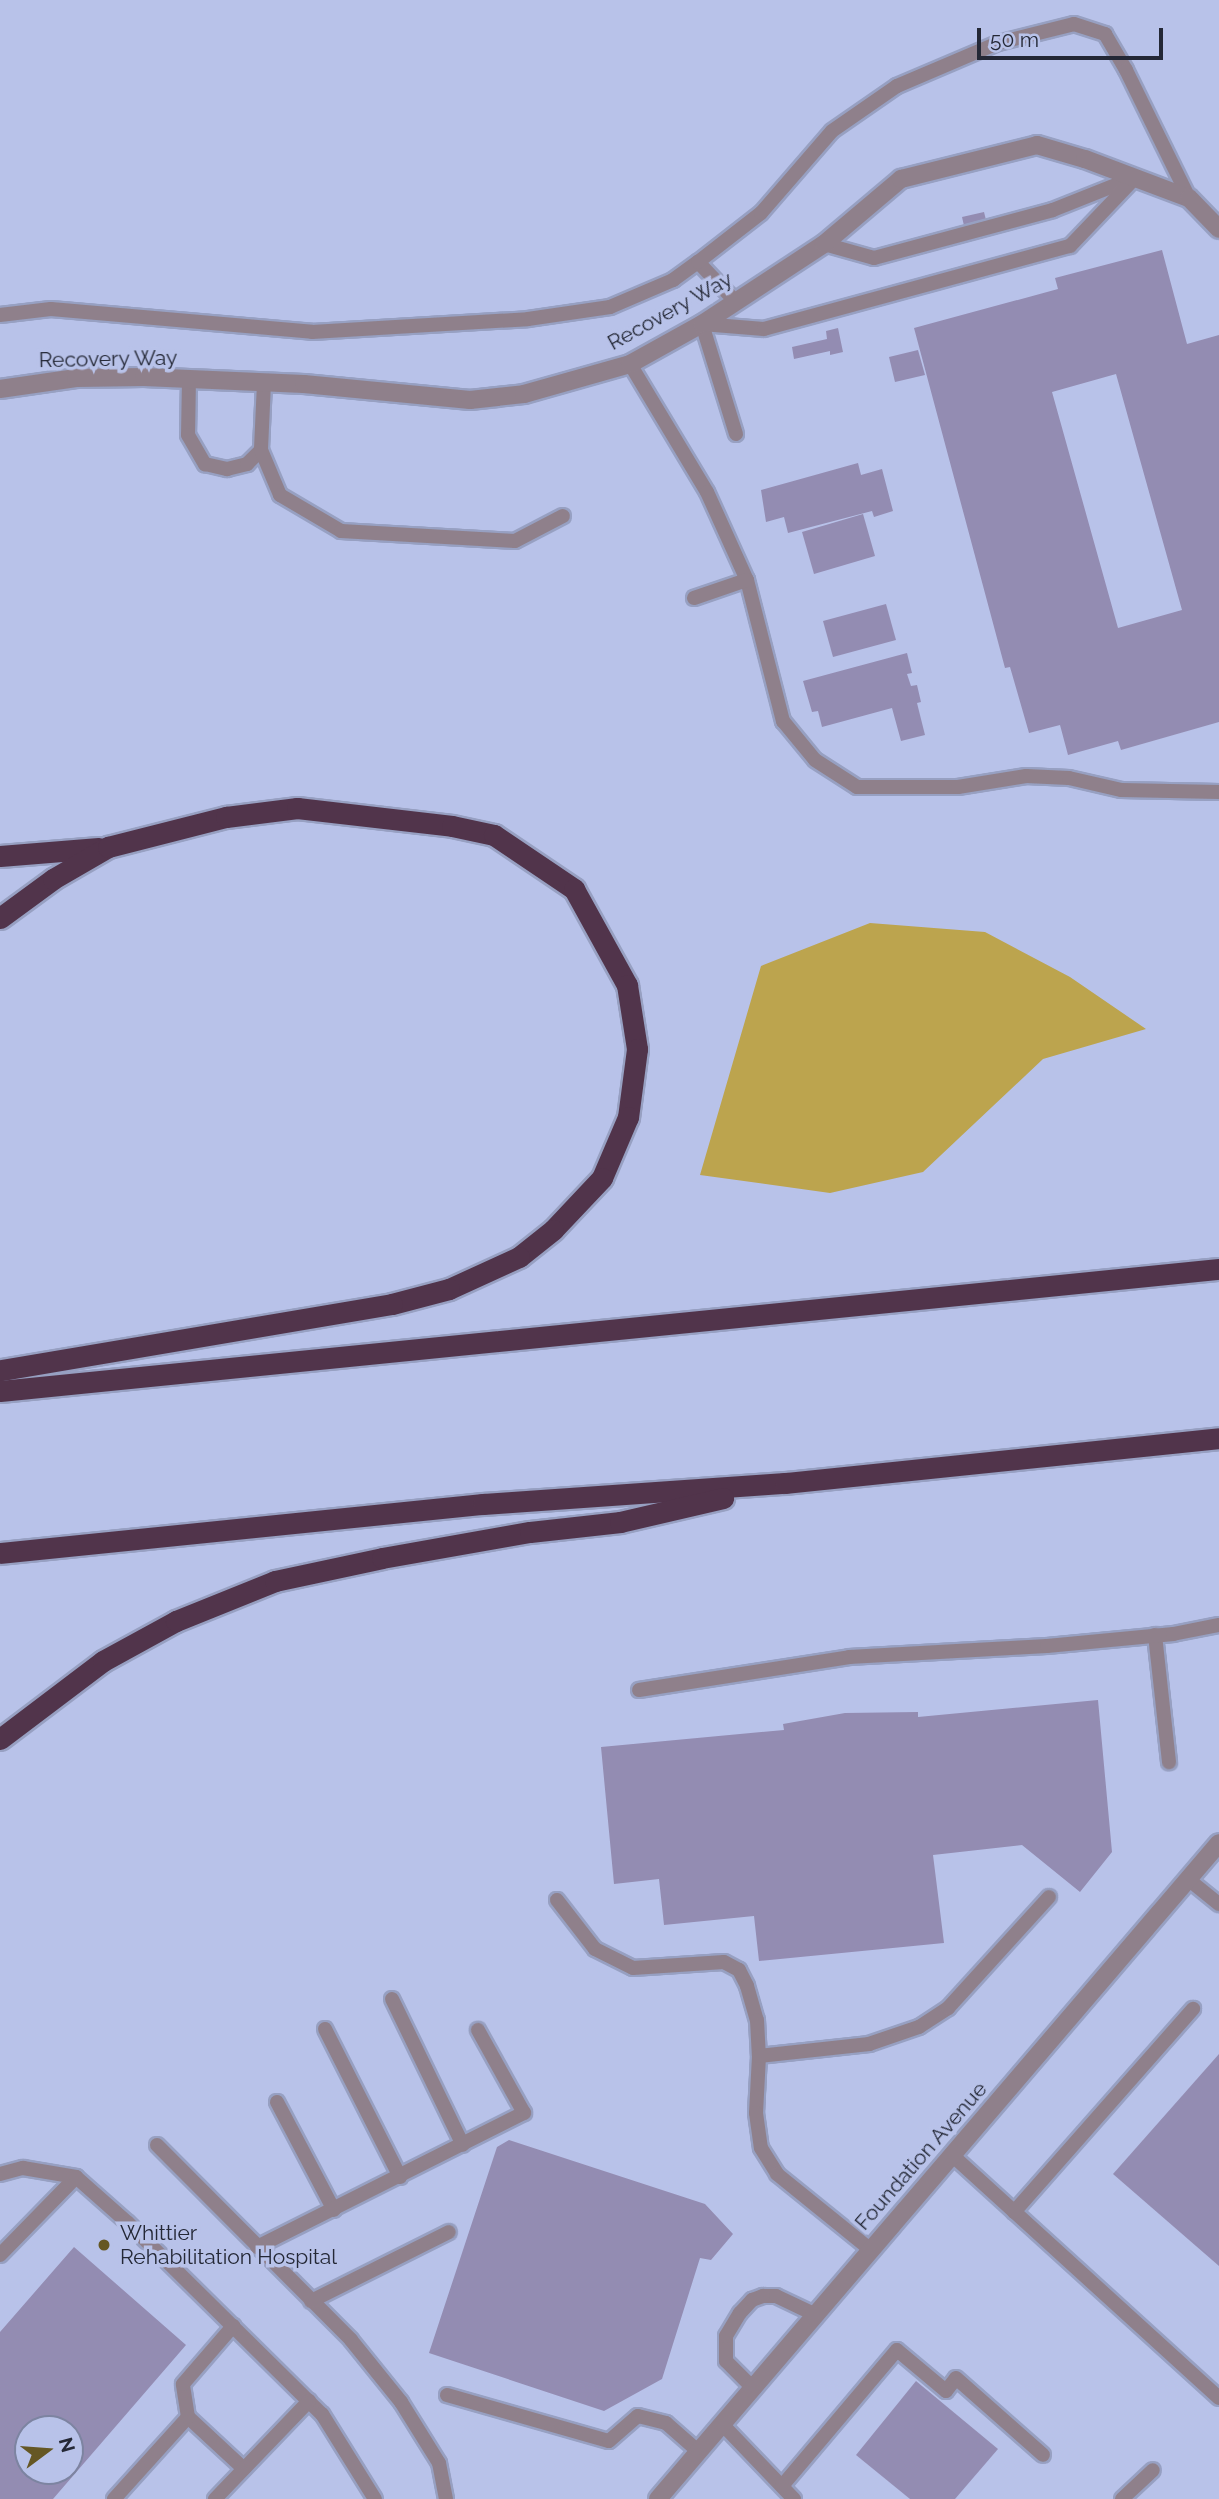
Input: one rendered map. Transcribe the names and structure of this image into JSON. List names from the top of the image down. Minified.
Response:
{"streets":{"street":["Recovery Way","Foundation Avenue"]},"places":["Whittier Rehabilitation Hospital"],"scale_bar":"50 m","north":"right"}
